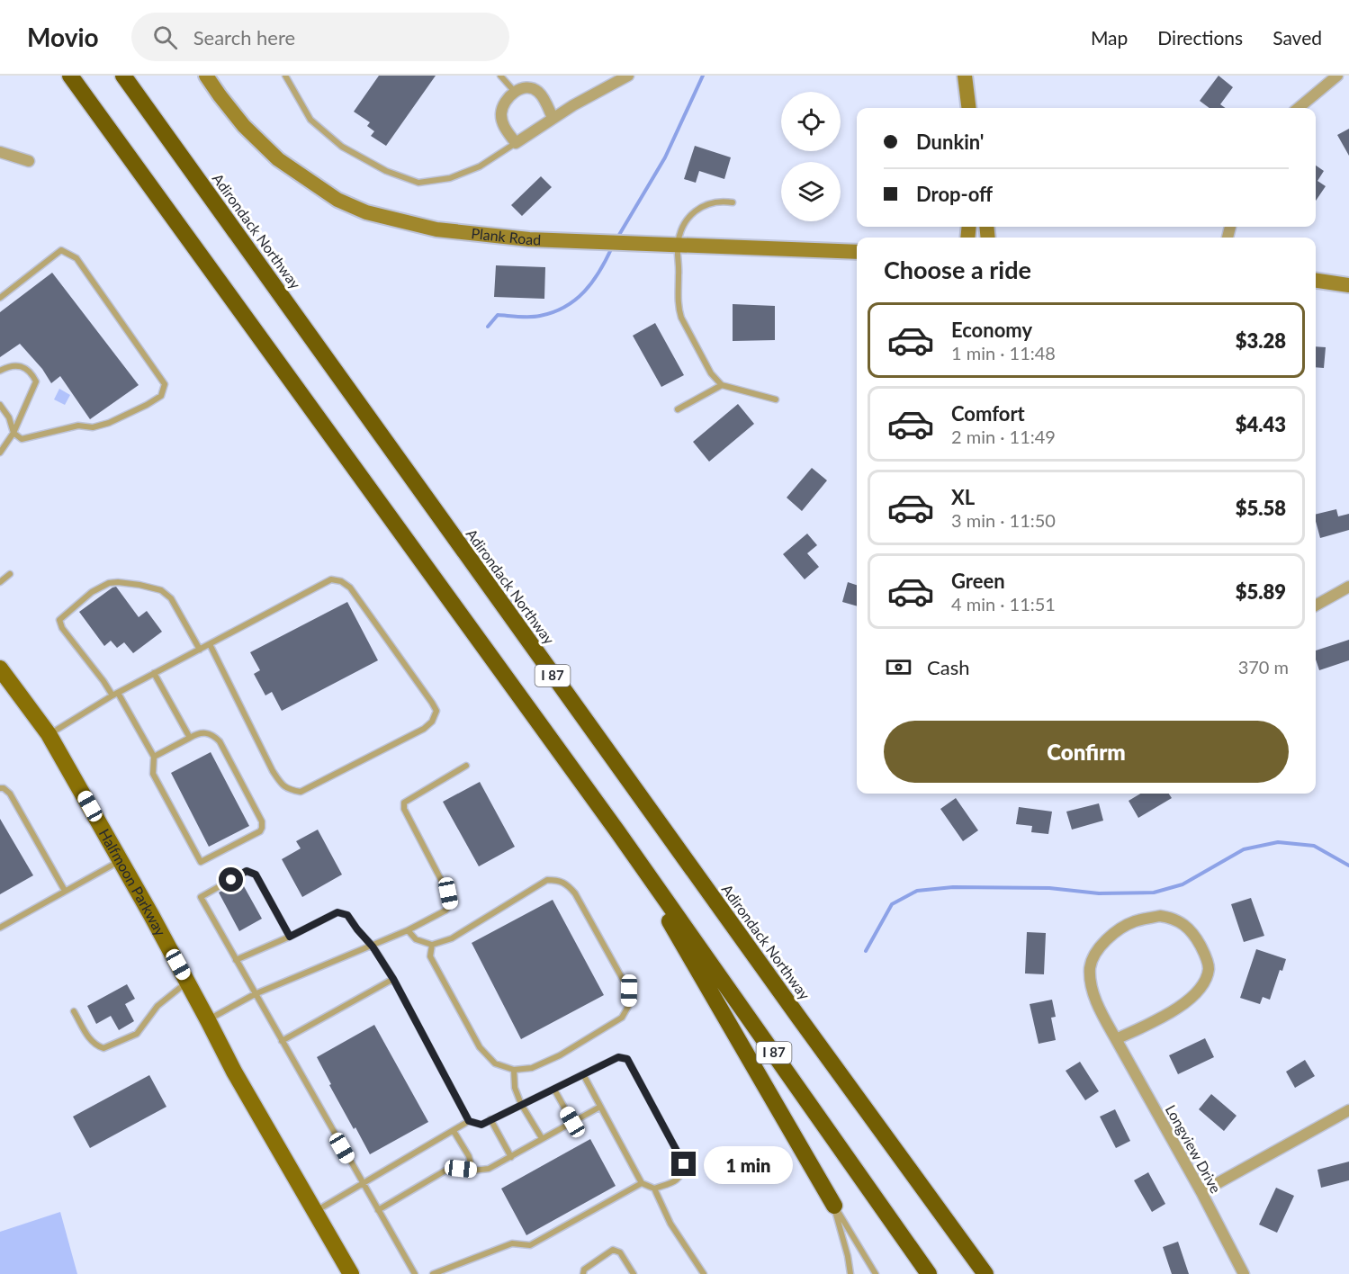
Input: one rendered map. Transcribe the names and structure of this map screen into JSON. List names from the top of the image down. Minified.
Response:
{"streets":{"highway":["Adirondack Northway","I 87"],"main road":["Halfmoon Parkway"],"street":["Plank Road","Longview Drive"]},"page":{"header":"Movio","search":"Search here","nav":["Map","Directions","Saved"],"banner":["Dunkin'","Drop-off"],"heading":"Choose a ride","list":[{"name":"Economy","note":"1 min · 11:48","value":"$3.28"},{"name":"Comfort","note":"2 min · 11:49","value":"$4.43"},{"name":"XL","note":"3 min · 11:50","value":"$5.58"},{"name":"Green","note":"4 min · 11:51","value":"$5.89"}],"pay":["Cash","370 m"],"buttons":"Confirm","bubble":"1 min"}}
